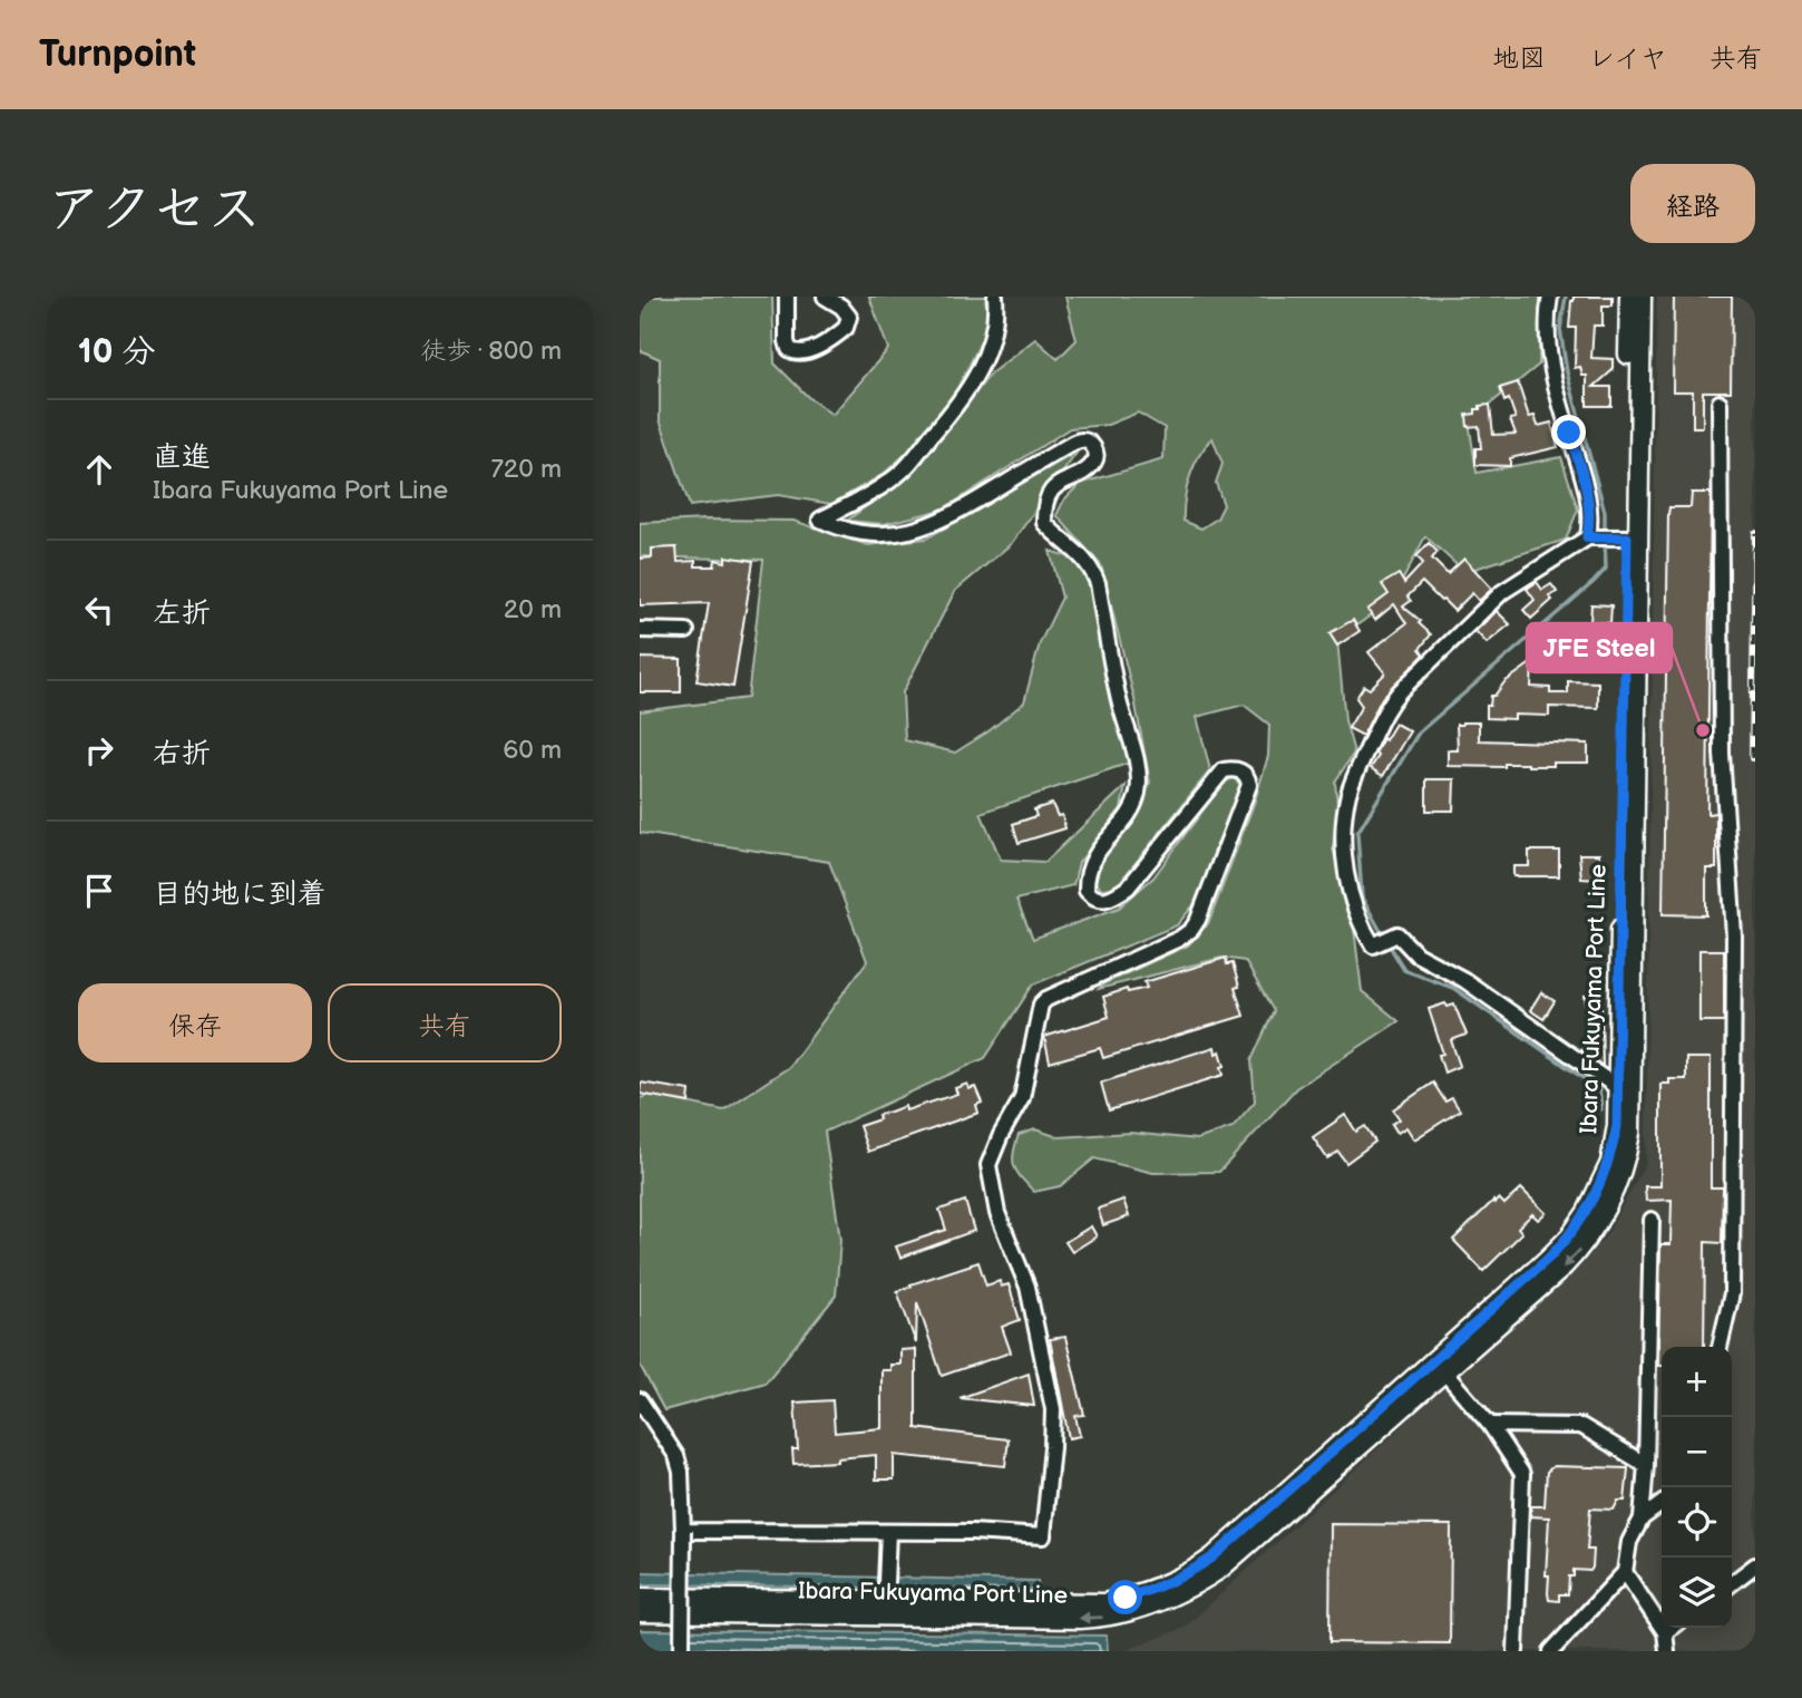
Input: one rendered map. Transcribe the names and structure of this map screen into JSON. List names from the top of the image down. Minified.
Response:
{"streets":{"main road":["Ibara Fukuyama Port Line"]},"places":["JFE Steel"],"page":{"header":"Turnpoint","nav":["地図","レイヤ","共有"],"title":"アクセス","buttons":["経路",["保存","共有"]],"heading":["10 分","徒歩 · 800 m"],"list":[["直進","Ibara Fukuyama Port Line","720 m"],["左折","20 m"],["右折","60 m"],"目的地に到着"],"map_buttons":["+","−"]}}
